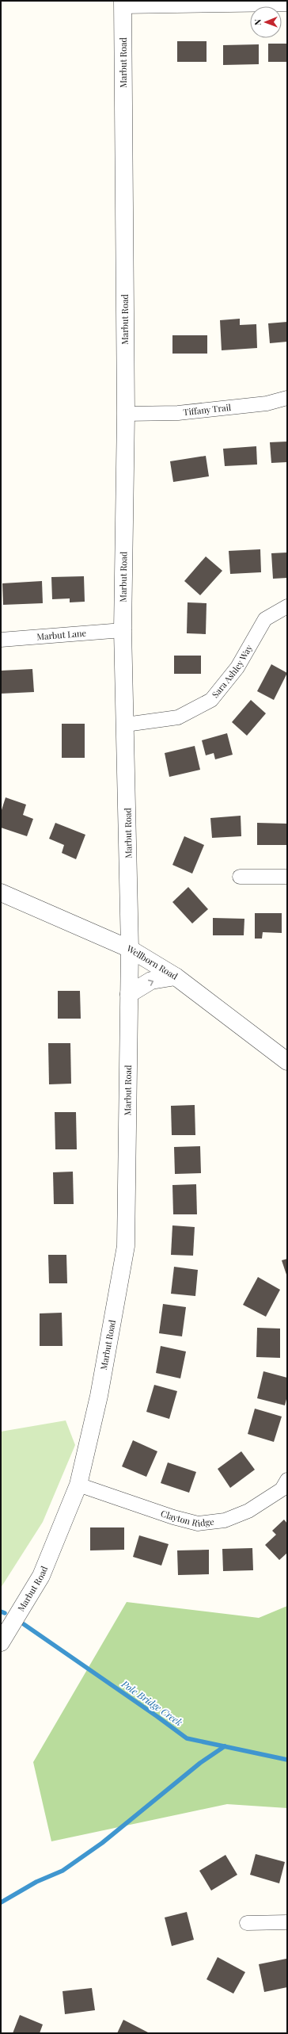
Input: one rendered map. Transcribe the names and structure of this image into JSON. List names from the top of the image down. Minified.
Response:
{"streets":{"street":["Marbut Road","Tiffany Trail","Marbut Lane","Sara Ashley Way","Wellborn Road","Clayton Ridge"]},"crossings":[["Marbut Road","Tiffany Trail"],["Marbut Road","Marbut Lane"],["Marbut Road","Sara Ashley Way"],["Marbut Road","Wellborn Road"],["Marbut Road","Clayton Ridge"]],"water":["Pole Bridge Creek"],"north":"left"}
